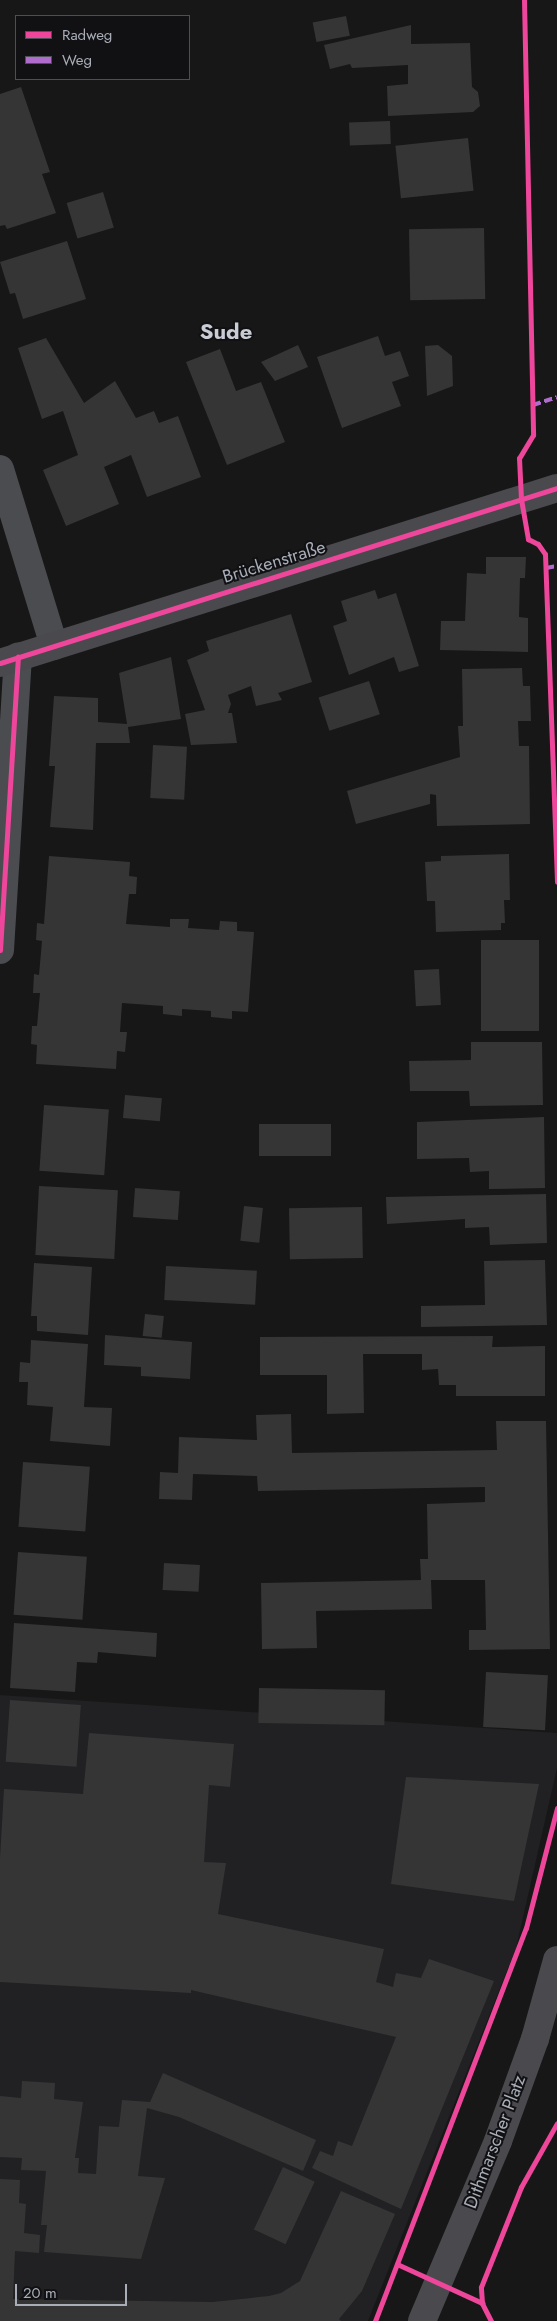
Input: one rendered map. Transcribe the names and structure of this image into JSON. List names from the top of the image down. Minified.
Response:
{"streets":{"street":["Brückenstraße","Dithmarscher Platz"]},"districts":["Sude"],"legend":["Radweg","Weg"],"scale_bar":"20 m"}
